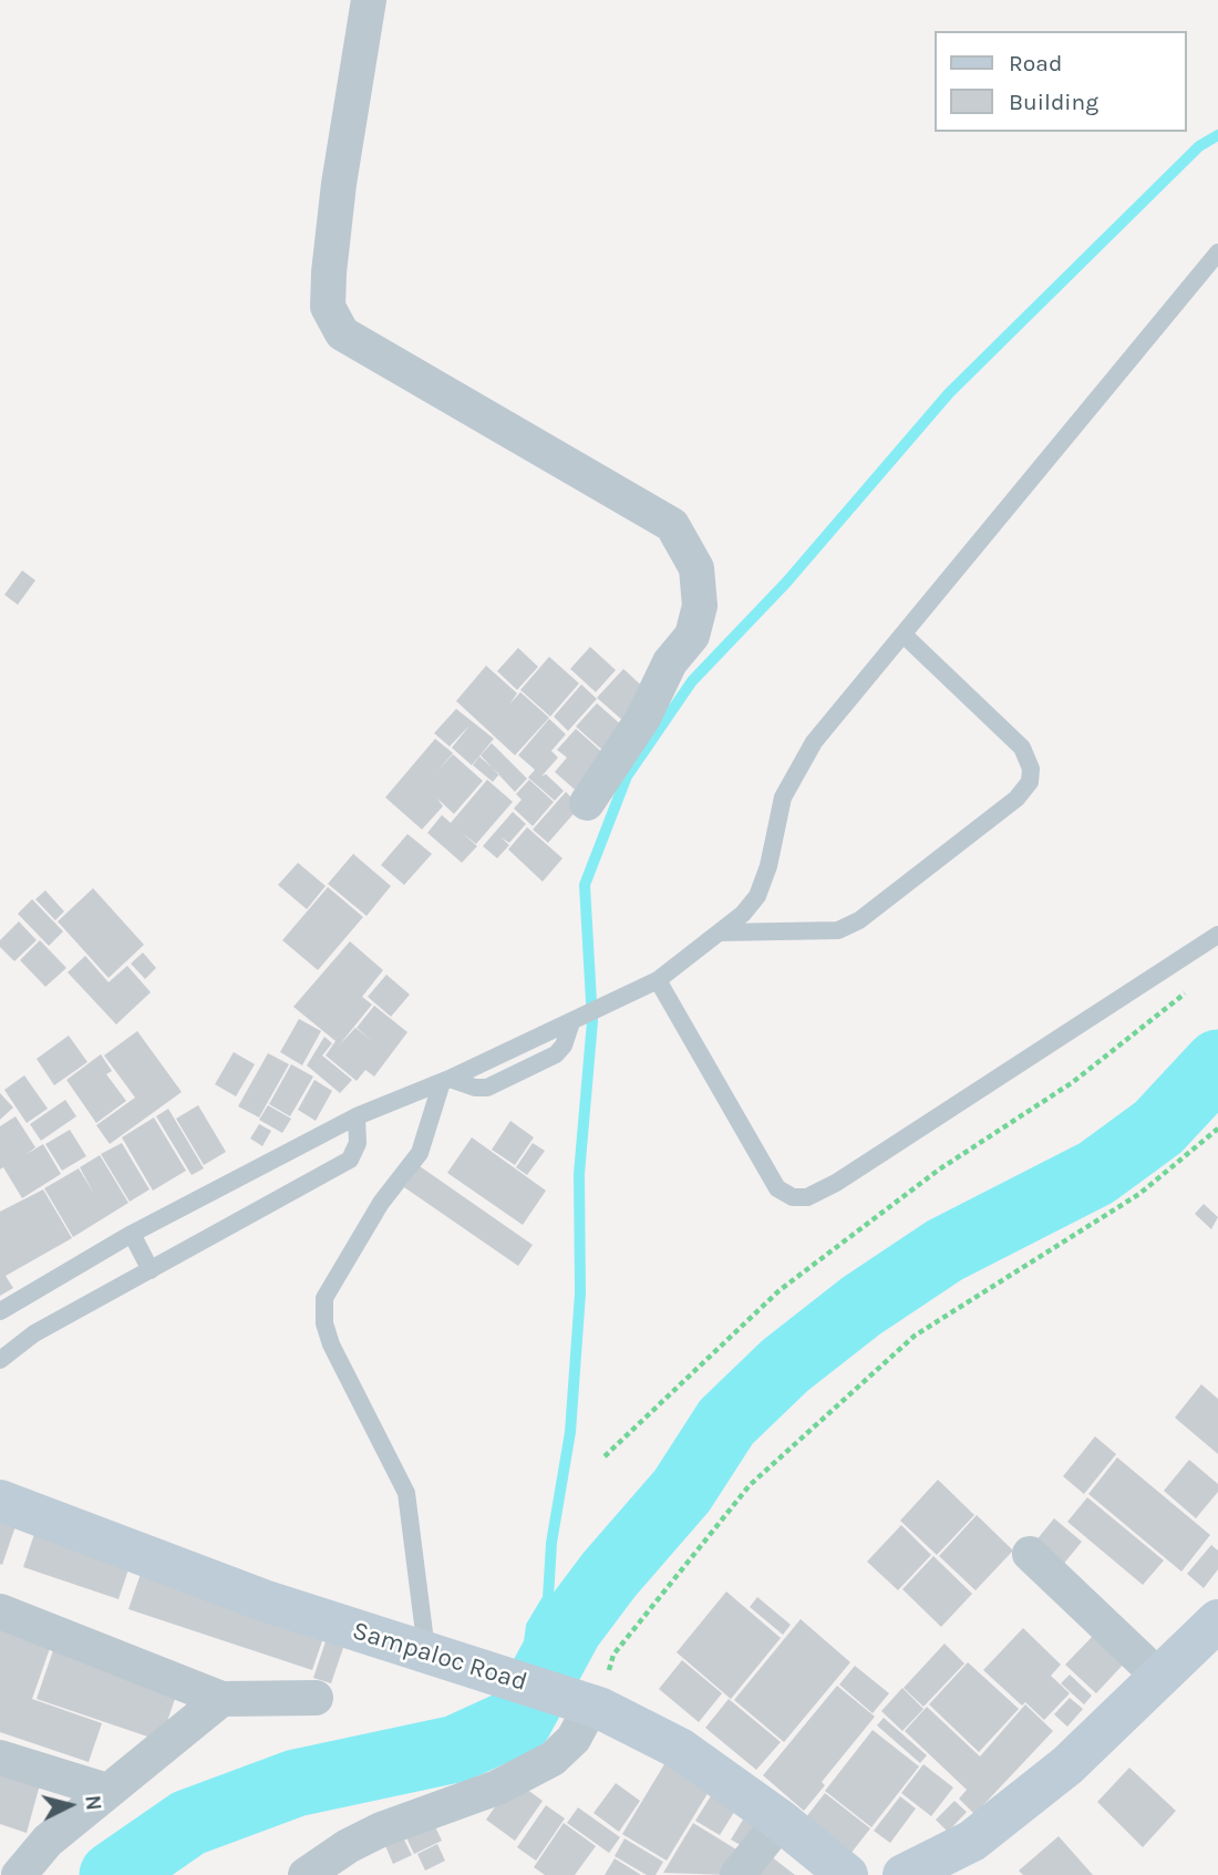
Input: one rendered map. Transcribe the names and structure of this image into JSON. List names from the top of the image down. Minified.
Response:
{"streets":{"main road":["Sampaloc Road"]},"legend":["Road","Building"],"north":"right"}
